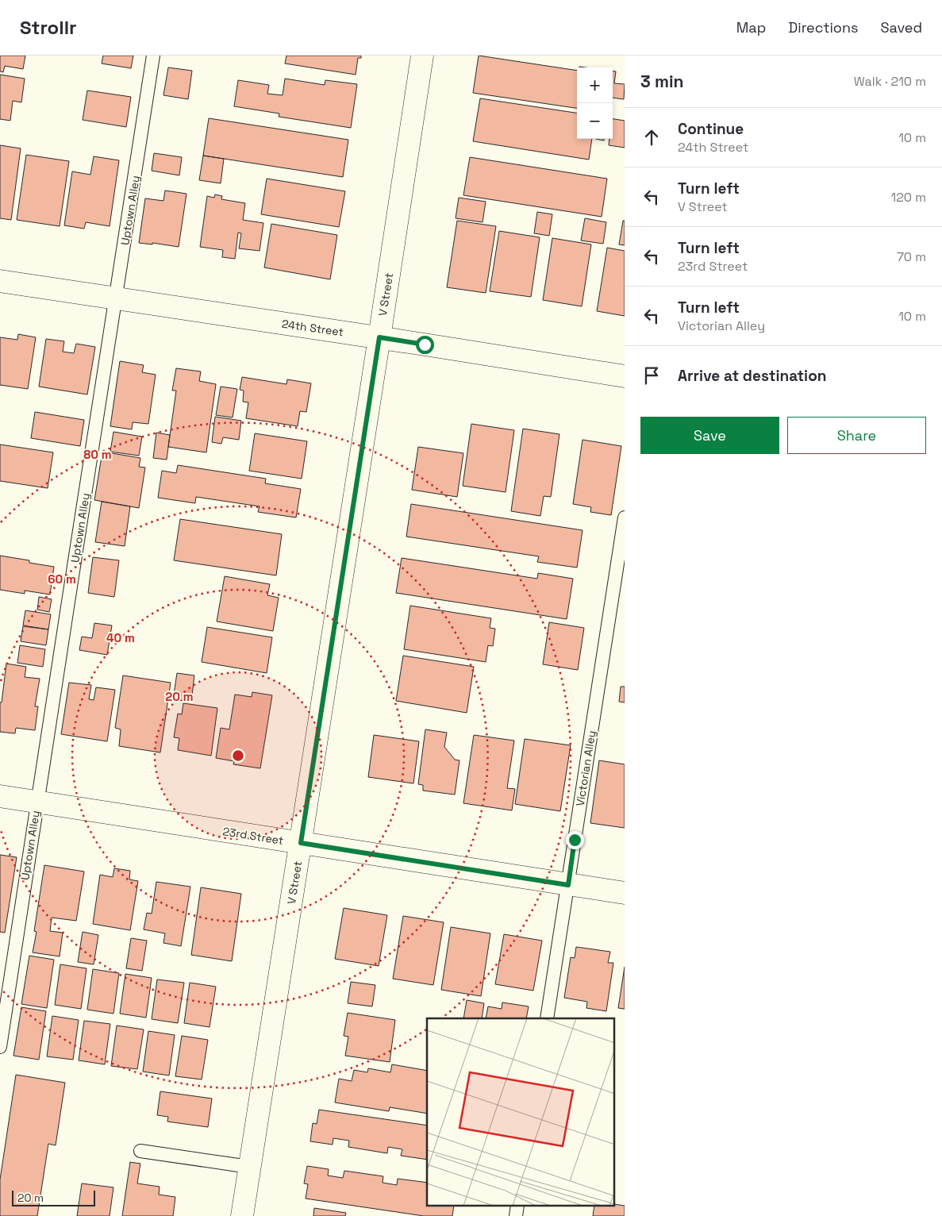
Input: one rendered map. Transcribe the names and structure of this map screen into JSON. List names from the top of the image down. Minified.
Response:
{"streets":{"street":["V Street","24th Street","23rd Street"],"lane":["Uptown Alley","Victorian Alley"]},"crossings":[["Uptown Alley","24th Street"],["Uptown Alley","23rd Street"],["V Street","24th Street"],["V Street","23rd Street"],["Victorian Alley","23rd Street"]],"scale_bar":"20 m","page":{"header":"Strollr","nav":["Map","Directions","Saved"],"heading":["3 min","Walk · 210 m"],"map_buttons":["+","−"],"list":[["Continue","24th Street","10 m"],["Turn left","V Street","120 m"],["Turn left","23rd Street","70 m"],["Turn left","Victorian Alley","10 m"],"Arrive at destination"],"buttons":["Save","Share"],"scale":"20 m"},"rings":["80 m","60 m","40 m","20 m"]}
